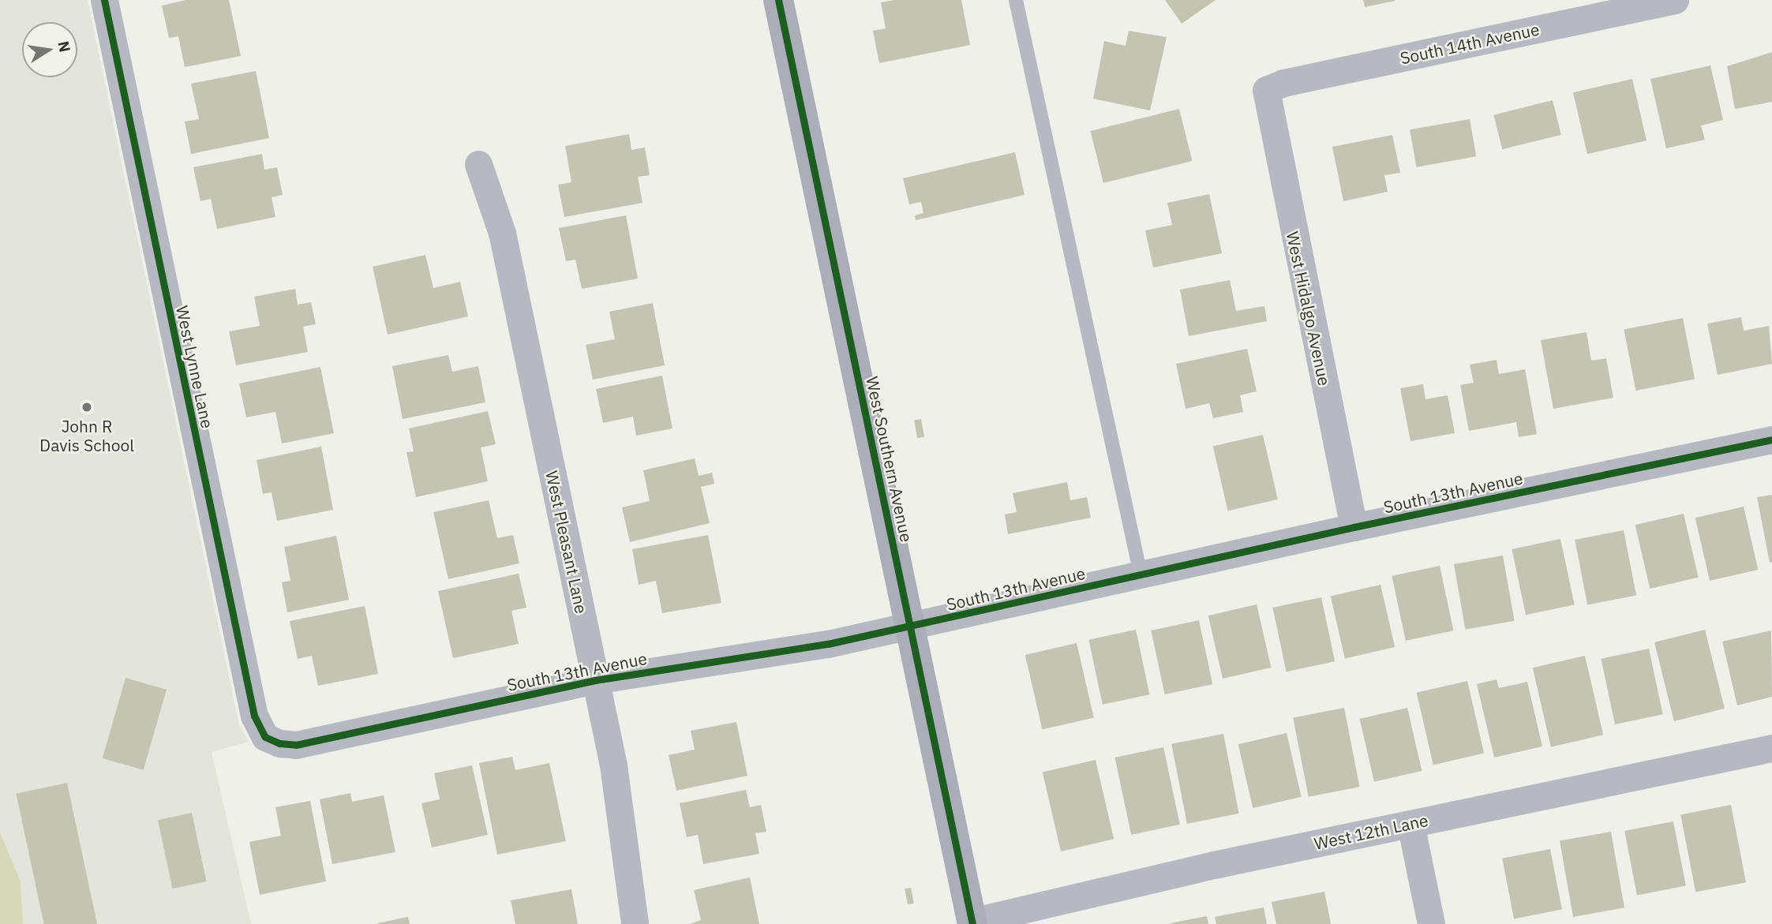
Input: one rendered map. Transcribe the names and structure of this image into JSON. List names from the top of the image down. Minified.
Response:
{"streets":{"main road":["West Southern Avenue"],"street":["South 14th Avenue","West Hidalgo Avenue","West Lynne Lane","South 13th Avenue","West Pleasant Lane","West 12th Lane"]},"crossings":[["South 14th Avenue","West Hidalgo Avenue"],["West Hidalgo Avenue","South 13th Avenue"],["West Lynne Lane","South 13th Avenue"],["West Southern Avenue","South 13th Avenue"],["West Southern Avenue","West 12th Lane"],["South 13th Avenue","West Pleasant Lane"]],"places":["John R Davis School"],"north":"right"}
